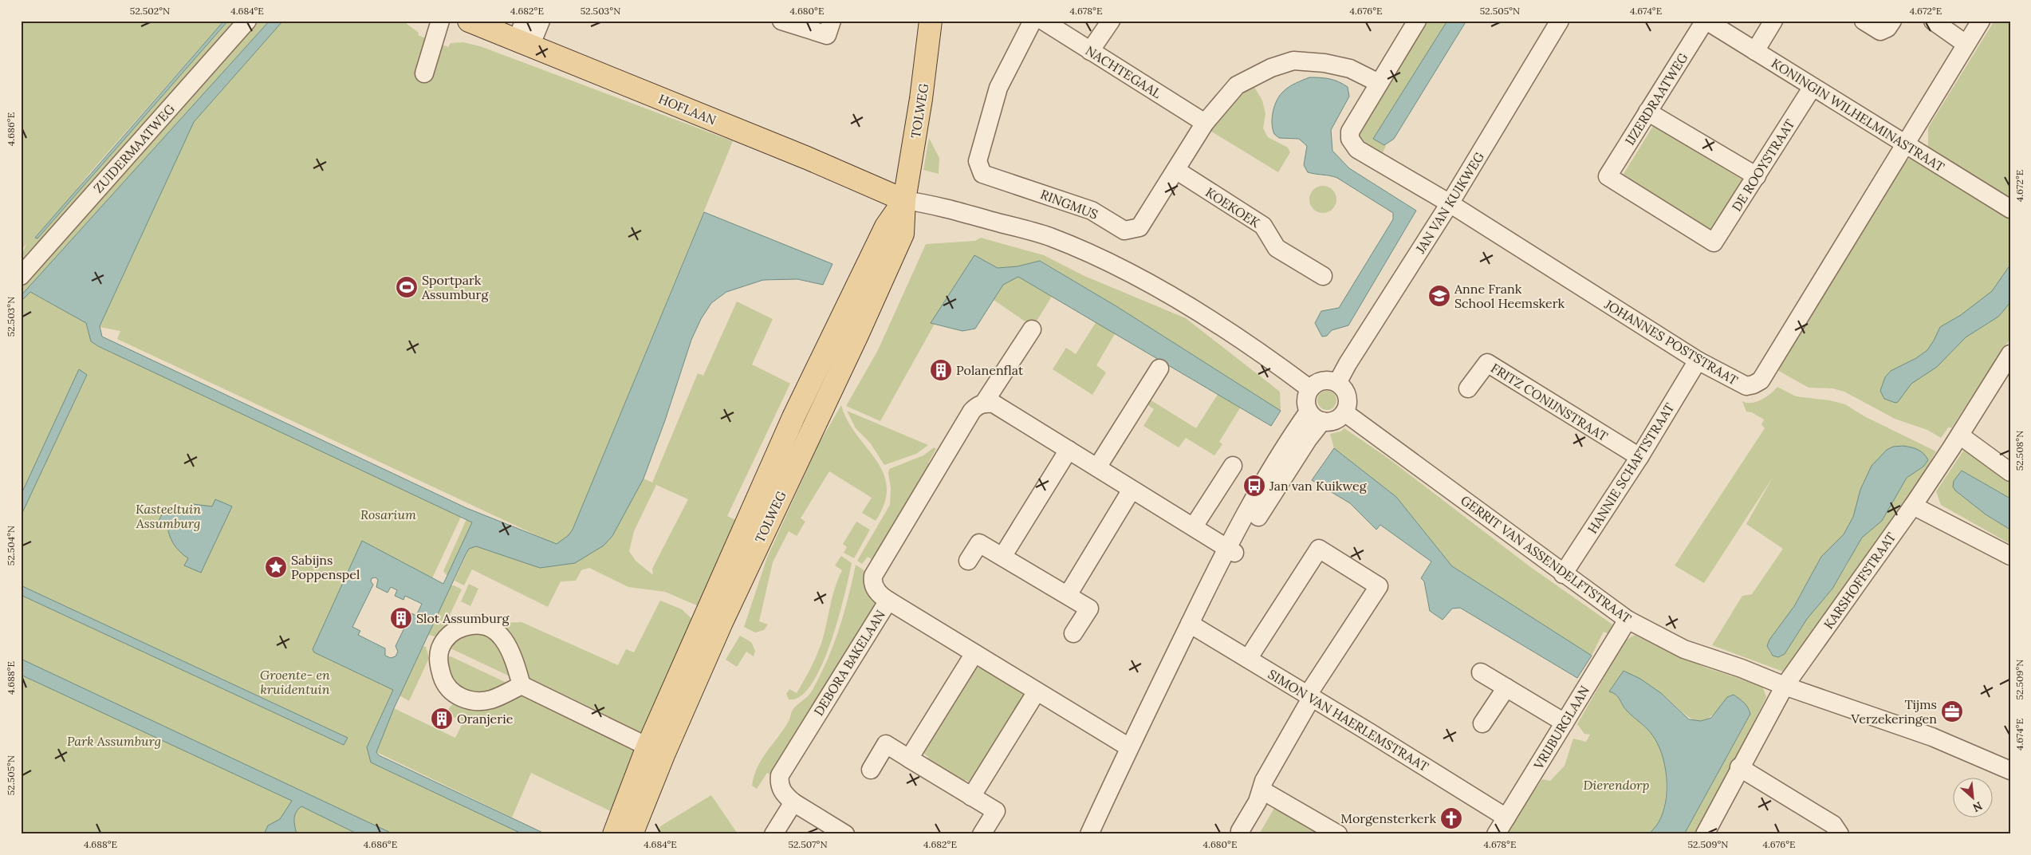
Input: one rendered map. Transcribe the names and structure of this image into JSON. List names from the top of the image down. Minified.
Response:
{"streets":{"main road":["HOFLAAN","TOLWEG"],"street":["NACHTEGAAL","IJZERDRAATWEG","KONINGIN WILHELMINASTRAAT","ZUIDERMAATWEG","DE ROOYSTRAAT","JAN VAN KUIKWEG","RINGMUS","KOEKOEK","JOHANNES POSTSTRAAT","FRITZ CONIJNSTRAAT","HANNIE SCHAFTSTRAAT","GERRIT VAN ASSENDELFTSTRAAT","KARSHOFFSTRAAT","DEBORA BAKELAAN","SIMON VAN HAERLEMSTRAAT","VRIJBURGLAAN"]},"crossings":[["NACHTEGAAL","RINGMUS"],["IJZERDRAATWEG","KONINGIN WILHELMINASTRAAT"],["IJZERDRAATWEG","DE ROOYSTRAAT"],["HOFLAAN","TOLWEG"],["KONINGIN WILHELMINASTRAAT","DE ROOYSTRAAT"],["KONINGIN WILHELMINASTRAAT","JOHANNES POSTSTRAAT"],["JAN VAN KUIKWEG","JOHANNES POSTSTRAAT"],["JAN VAN KUIKWEG","GERRIT VAN ASSENDELFTSTRAAT"],["RINGMUS","KOEKOEK"],["RINGMUS","JOHANNES POSTSTRAAT"],["JOHANNES POSTSTRAAT","HANNIE SCHAFTSTRAAT"],["FRITZ CONIJNSTRAAT","HANNIE SCHAFTSTRAAT"],["HANNIE SCHAFTSTRAAT","GERRIT VAN ASSENDELFTSTRAAT"],["GERRIT VAN ASSENDELFTSTRAAT","KARSHOFFSTRAAT"],["GERRIT VAN ASSENDELFTSTRAAT","VRIJBURGLAAN"],["SIMON VAN HAERLEMSTRAAT","VRIJBURGLAAN"]],"parks":["Kasteeltuin Assumburg","Rosarium","Groente- en kruidentuin","Park Assumburg","Dierendorp"],"places":{"sports":["Sportpark Assumburg"],"school or university":["Anne Frank School Heemskerk"],"building":["Polanenflat","Slot Assumburg","Oranjerie"],"bus stop":["Jan van Kuikweg"],"place":["Sabijns Poppenspel"],"office":["Tijms Verzekeringen"],"church":["Morgensterkerk"]},"north":"bottom right","coordinates":["52.502°N","4.684°E","4.682°E","52.503°N","4.680°E","4.678°E","4.676°E","52.505°N","4.674°E","4.672°E","4.686°E","52.508°N","52.504°N","4.688°E","52.509°N","52.507°N"]}
